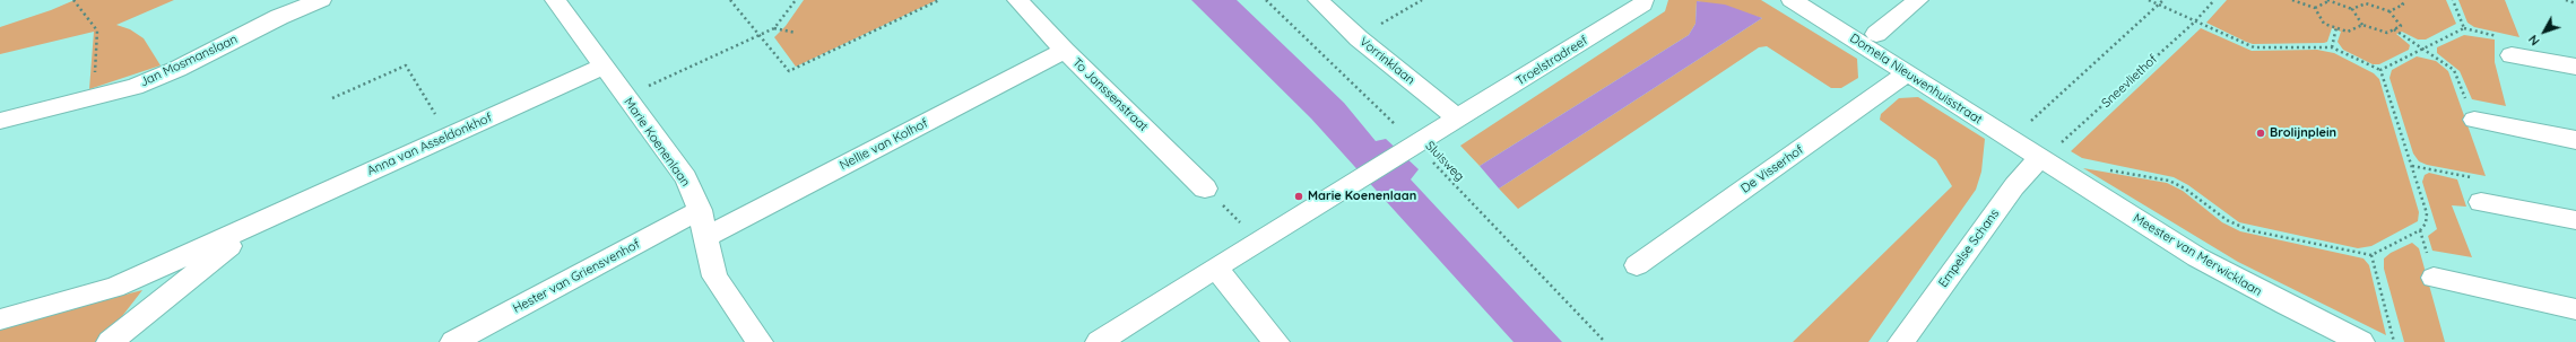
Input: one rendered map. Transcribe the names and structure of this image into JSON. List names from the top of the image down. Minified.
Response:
{"streets":{"street":["Jan Mosmanslaan","Vorrinklaan","Troelstradreef","Domela Nieuwenhuisstraat","To Janssenstraat","Marie Koenenlaan","Anna van Asseldonkhof","Nellie van Kolhof","De Visserhof","Empelse Schans","Meester van Merwicklaan","Hester van Griensvenhof"],"path":["Sneevliethof","Sluisweg"]},"crossings":[["Vorrinklaan","Troelstradreef"],["Domela Nieuwenhuisstraat","Sneevliethof"],["Domela Nieuwenhuisstraat","De Visserhof"],["Domela Nieuwenhuisstraat","Empelse Schans"],["Domela Nieuwenhuisstraat","Meester van Merwicklaan"],["Sneevliethof","Empelse Schans"],["Sneevliethof","Meester van Merwicklaan"],["To Janssenstraat","Nellie van Kolhof"],["Marie Koenenlaan","Anna van Asseldonkhof"],["Marie Koenenlaan","Nellie van Kolhof"],["Marie Koenenlaan","Hester van Griensvenhof"],["Empelse Schans","Meester van Merwicklaan"]],"places":["Brolijnplein","Marie Koenenlaan"],"north":"bottom left"}
